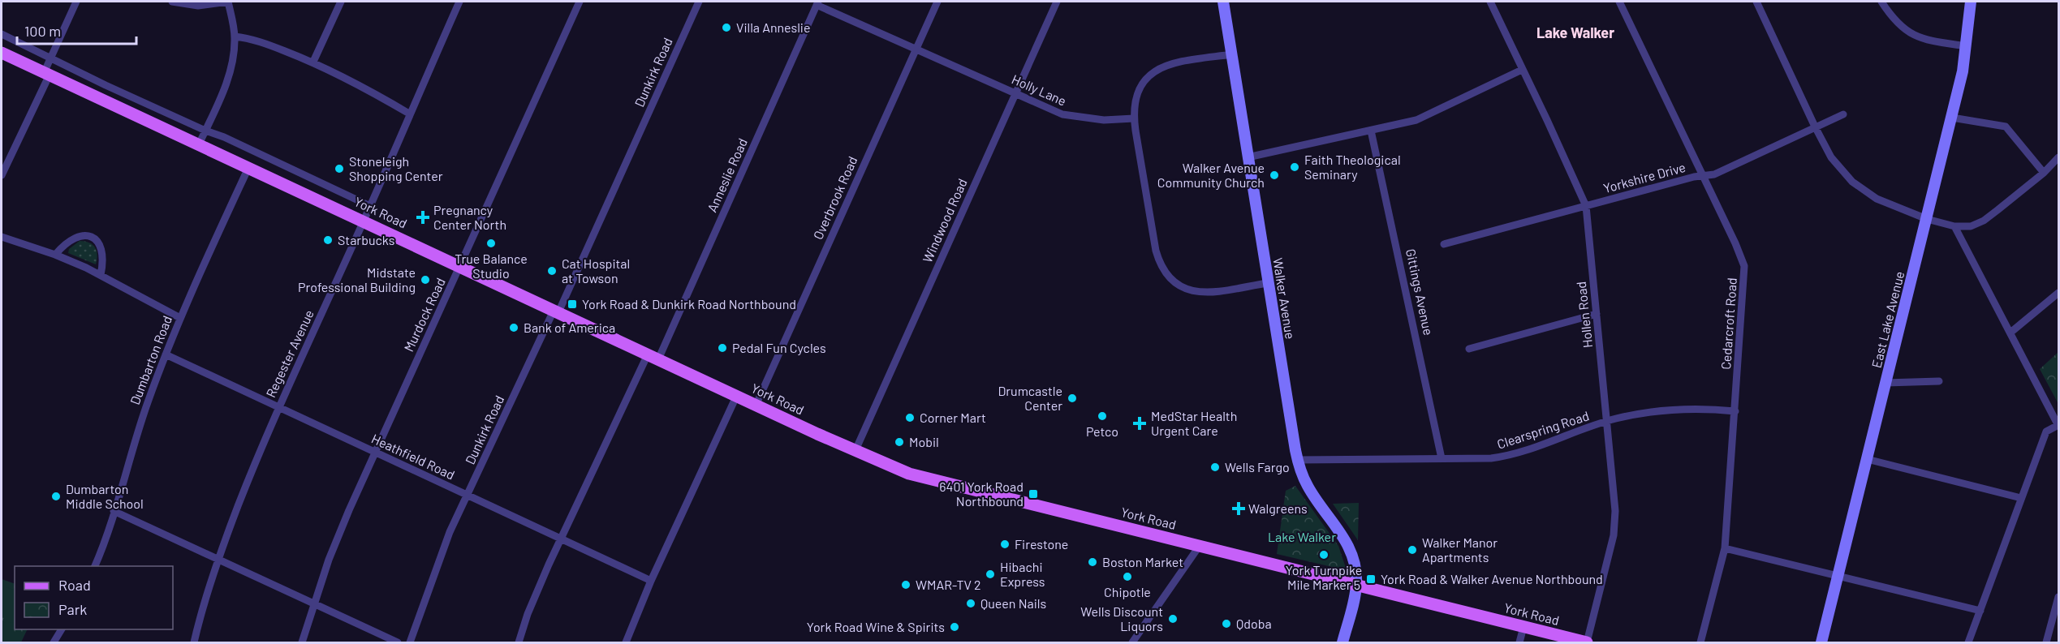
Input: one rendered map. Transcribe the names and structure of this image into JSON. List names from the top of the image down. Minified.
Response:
{"streets":{"main road":["York Road"],"street":["Dunkirk Road","Holly Lane","Anneslie Road","Yorkshire Drive","Overbrook Road","Windwood Road","Gittings Avenue","Walker Avenue","Murdock Road","Hollen Road","East Lake Avenue","Cedarcroft Road","Regester Avenue","Dumbarton Road","Clearspring Road","Heathfield Road"]},"crossings":[["Dunkirk Road","York Road"],["Dunkirk Road","Heathfield Road"],["Holly Lane","Anneslie Road"],["Holly Lane","Overbrook Road"],["Holly Lane","Windwood Road"],["Anneslie Road","York Road"],["Anneslie Road","Heathfield Road"],["Yorkshire Drive","Hollen Road"],["Yorkshire Drive","Cedarcroft Road"],["Overbrook Road","York Road"],["York Road","Windwood Road"],["York Road","Walker Avenue"],["York Road","Murdock Road"],["York Road","Hollen Road"],["York Road","Regester Avenue"],["York Road","Dumbarton Road"],["Gittings Avenue","Clearspring Road"],["Walker Avenue","Clearspring Road"],["Murdock Road","Heathfield Road"],["Hollen Road","Clearspring Road"],["Cedarcroft Road","Clearspring Road"],["Regester Avenue","Heathfield Road"],["Dumbarton Road","Heathfield Road"]],"districts":["Lake Walker"],"parks":["Lake Walker"],"places":{"other":["Villa Anneslie","Faith Theological Seminary","Stoneleigh Shopping Center","Walker Avenue Community Church","Starbucks","True Balance Studio","Cat Hospital at Towson","Midstate Professional Building","Bank of America","Pedal Fun Cycles","Drumcastle Center","Petco","Corner Mart","Mobil","Wells Fargo","Dumbarton Middle School","Firestone","Walker Manor Apartments","York Turnpike Mile Marker 5","Boston Market","Hibachi Express","Chipotle","WMAR-TV 2","Queen Nails","Wells Discount Liquors","Qdoba","York Road Wine & Spirits"],"health":["Pregnancy Center North","MedStar Health Urgent Care","Walgreens"],"transit":["York Road & Dunkirk Road Northbound","6401 York Road Northbound","York Road & Walker Avenue Northbound"]},"legend":["Road","Park"],"scale_bar":"100 m"}
